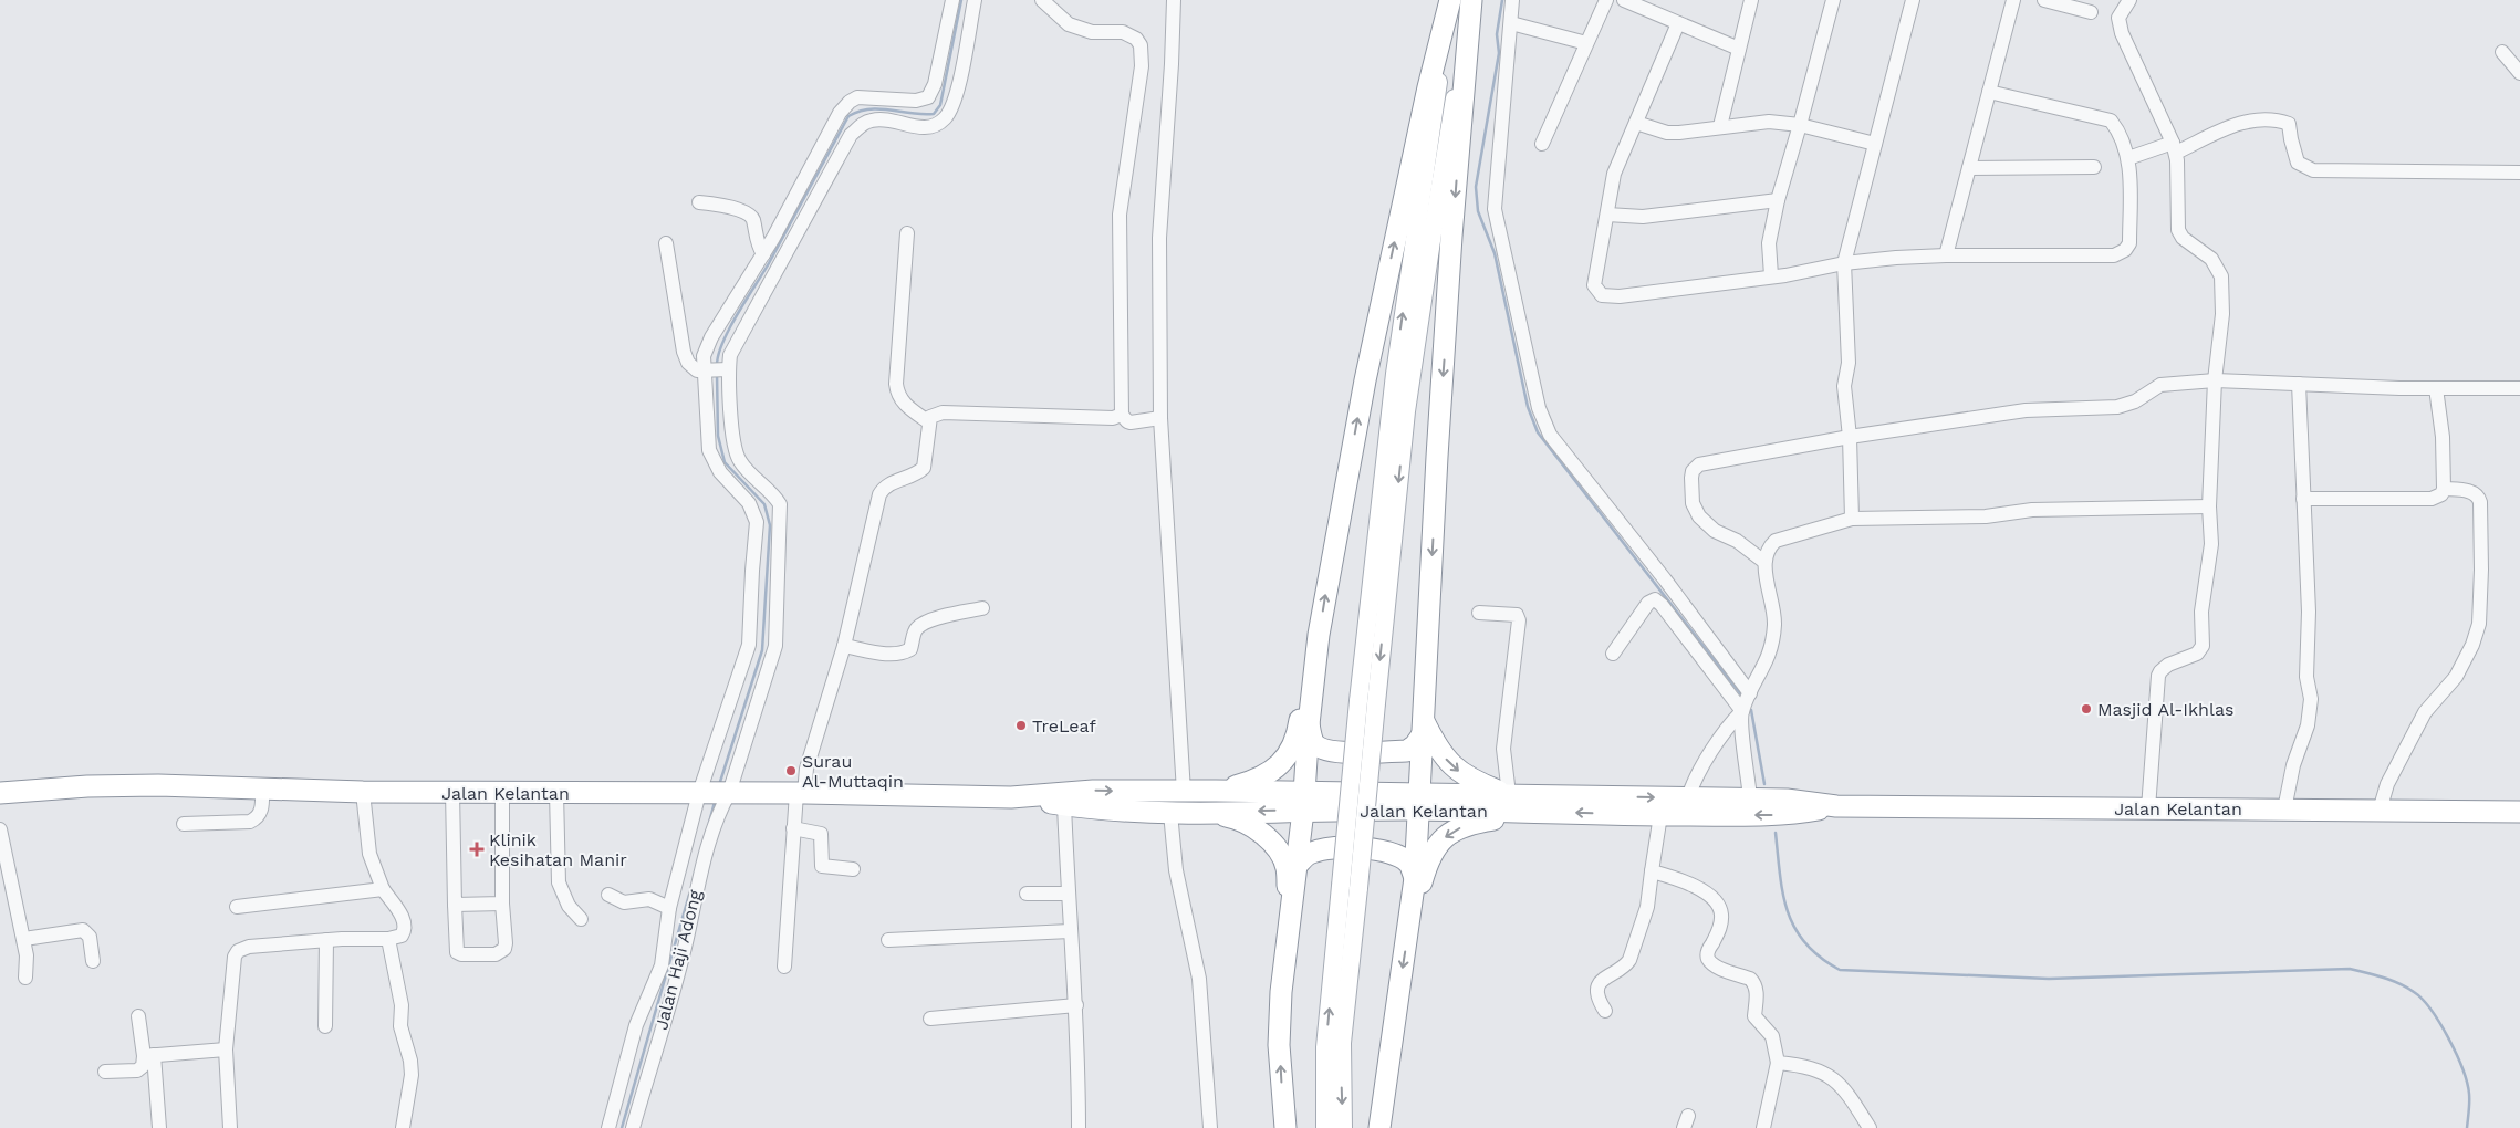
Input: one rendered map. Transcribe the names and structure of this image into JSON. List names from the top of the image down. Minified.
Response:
{"streets":{"highway":["Jalan Kelantan"],"street":["Jalan Haji Adong"]},"crossings":[["Jalan Kelantan","Jalan Haji Adong"]],"places":{"other":["Masjid Al-Ikhlas","TreLeaf","Surau Al-Muttaqin"],"health":["Klinik Kesihatan Manir"]}}
